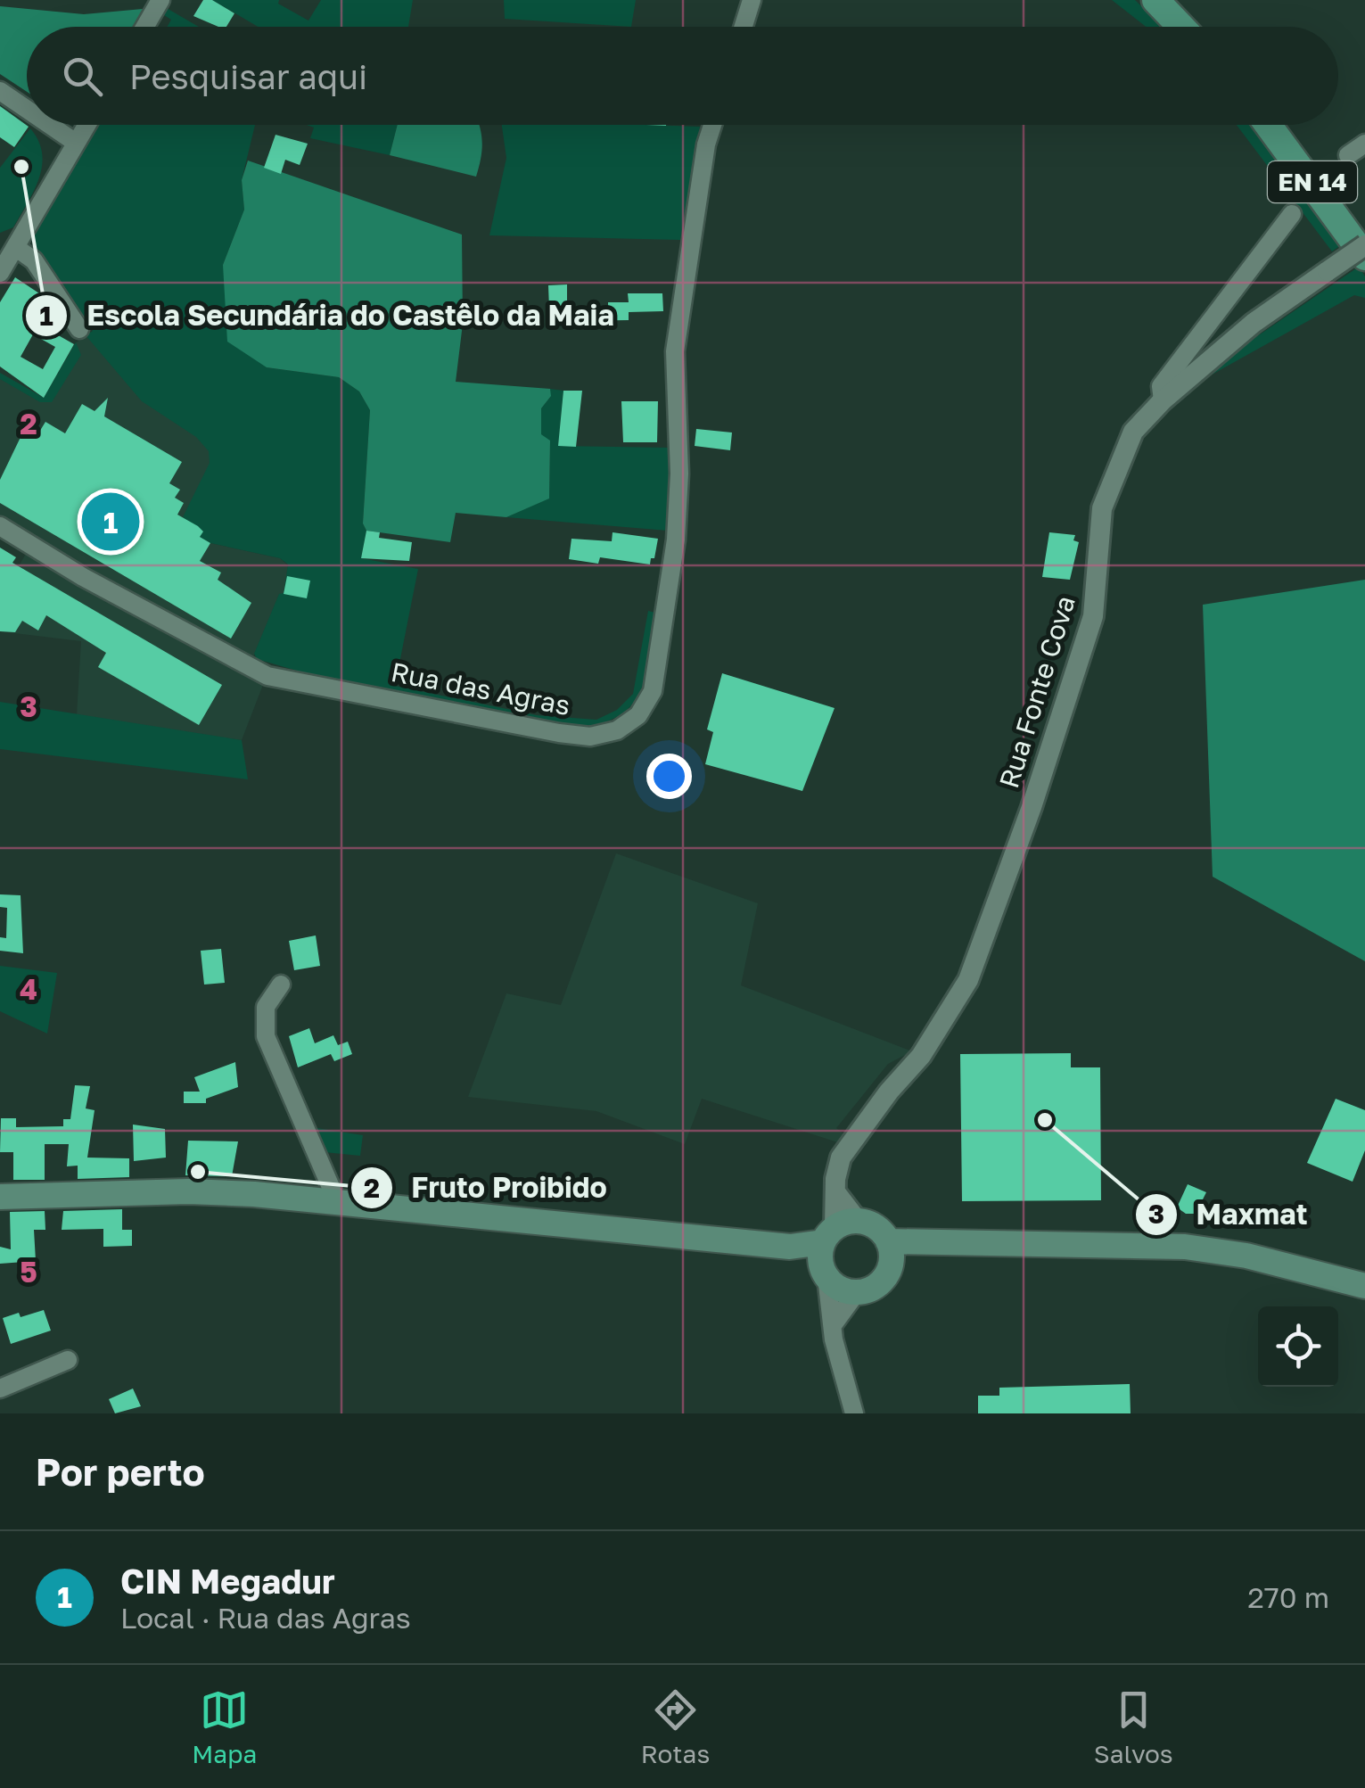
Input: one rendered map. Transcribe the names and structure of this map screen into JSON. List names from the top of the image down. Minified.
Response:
{"streets":{"main road":["EN 14"],"street":["Rua das Agras","Rua Fonte Cova"]},"places":["Escola Secundária do Castêlo da Maia","Maxmat","Fruto Proibido"],"page":{"search":"Pesquisar aqui","pins":"1","heading":"Por perto","list":[{"mark":"1","name":"CIN Megadur","note":"Local · Rua das Agras","value":"270 m"}],"nav":["Mapa","Rotas","Salvos"]},"grid":{"rows":["2","3","4","5"]}}
